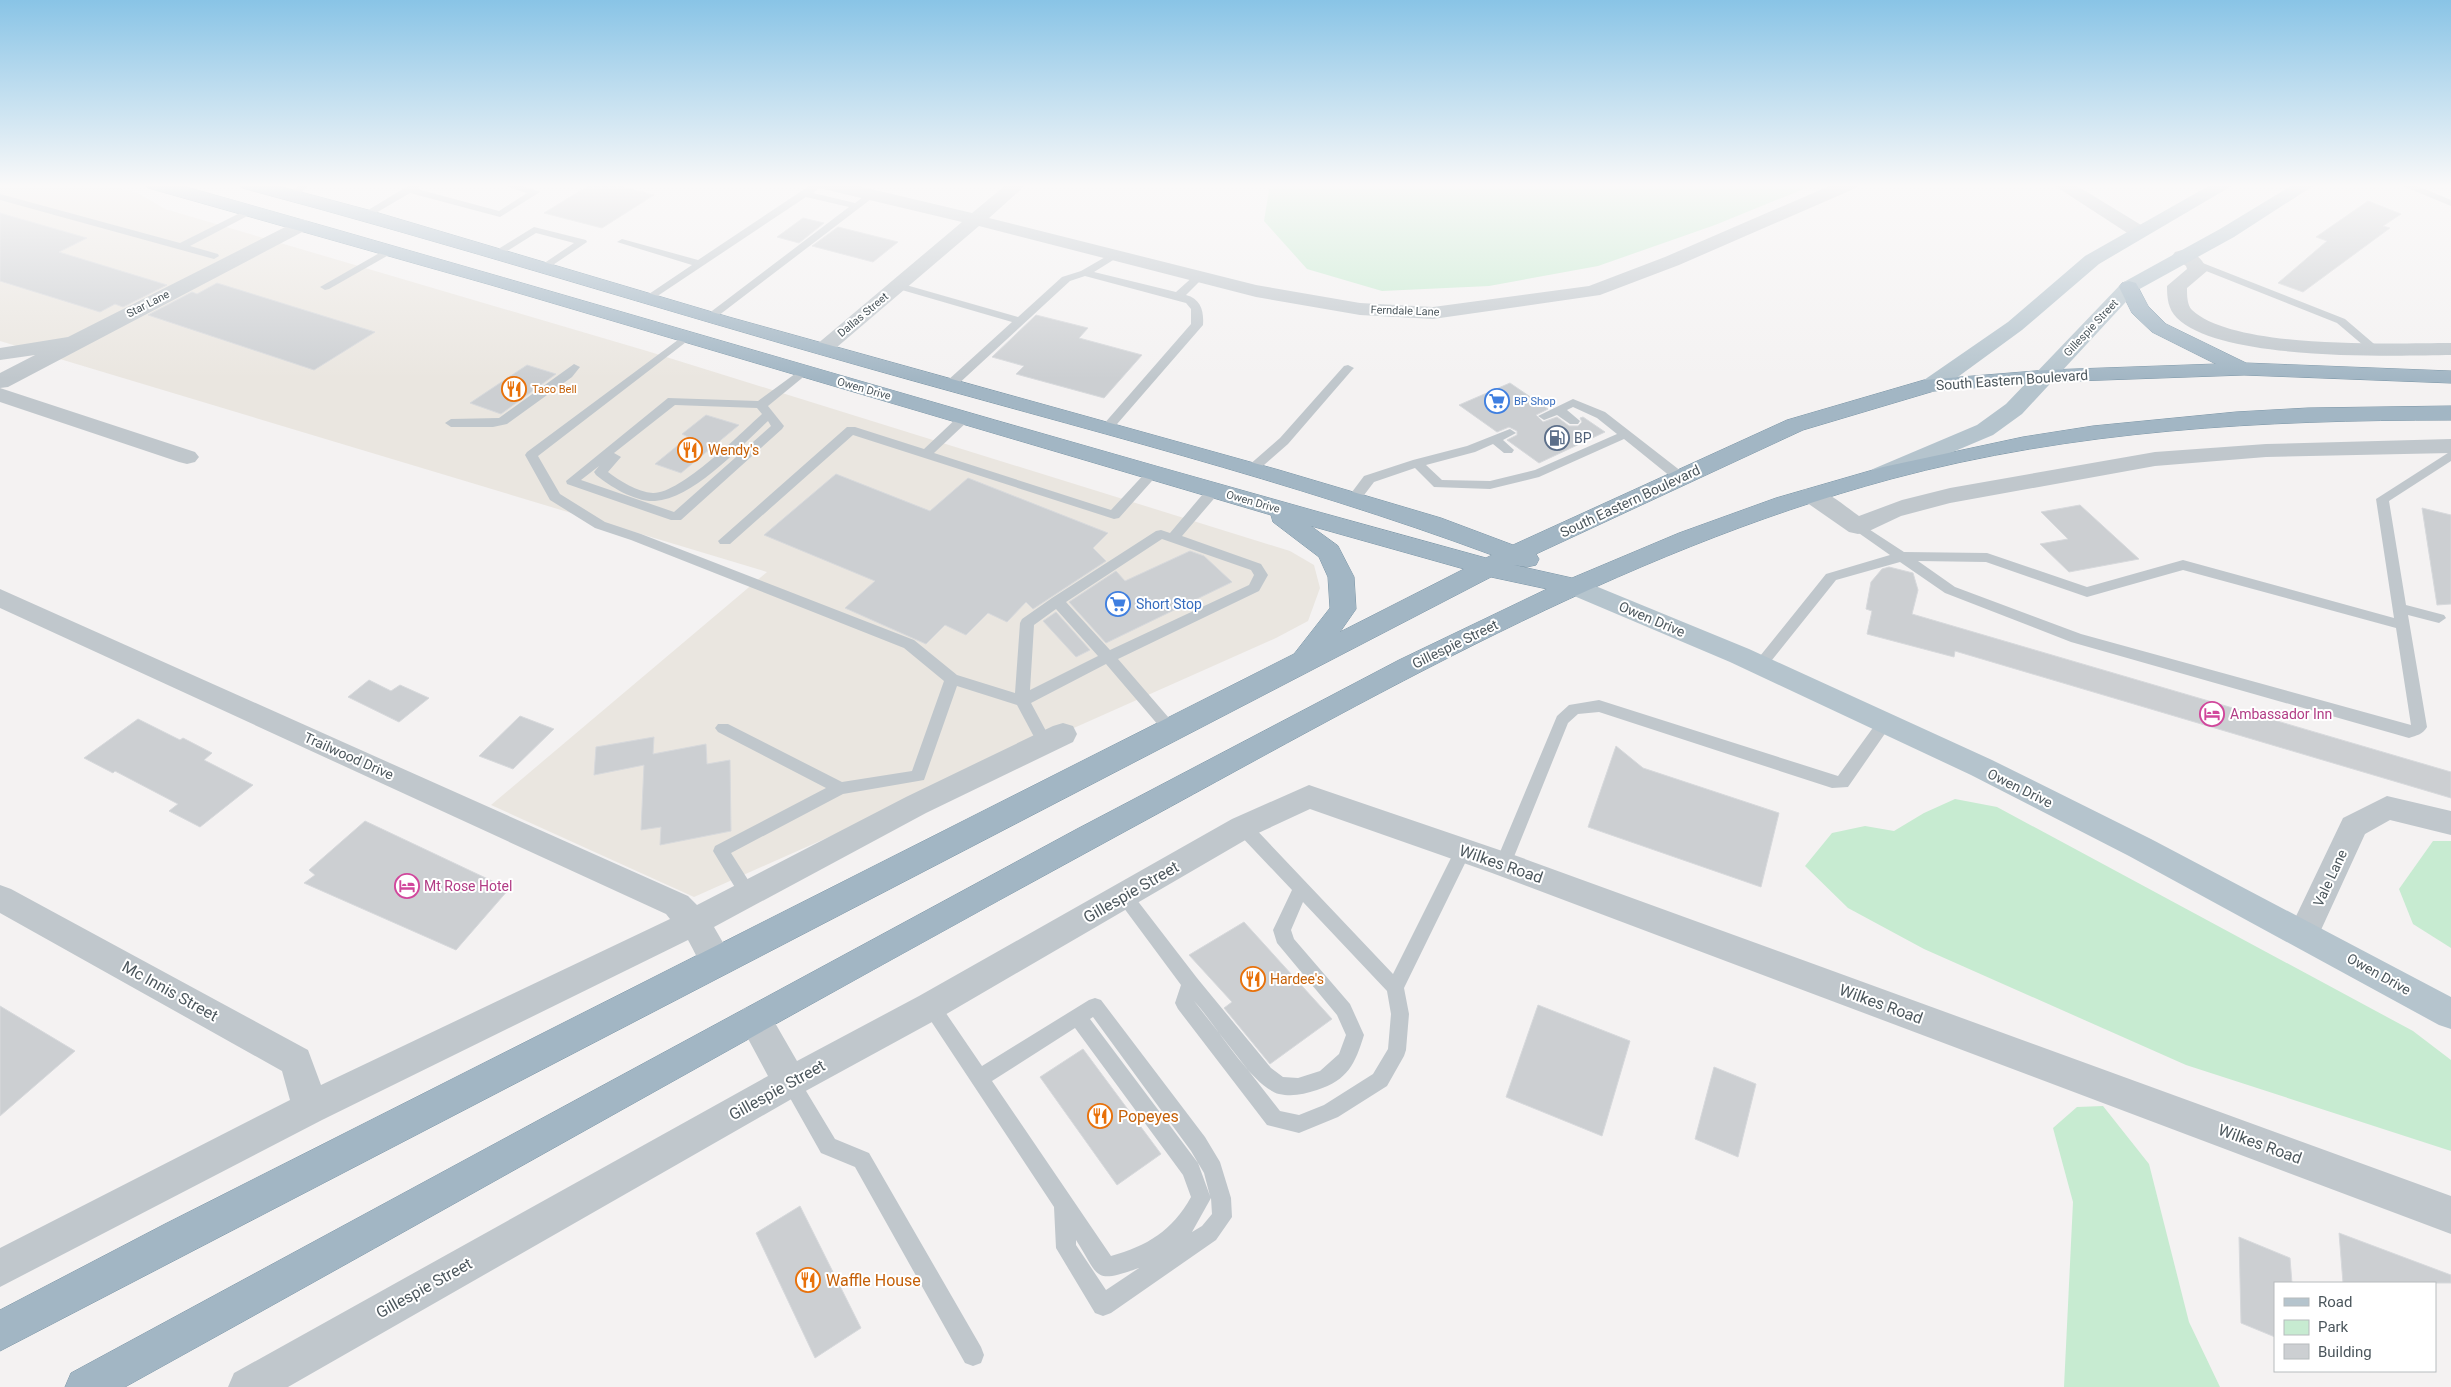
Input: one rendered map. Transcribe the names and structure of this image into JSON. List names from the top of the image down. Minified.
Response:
{"streets":{"highway":["Gillespie Street","South Eastern Boulevard","Owen Drive"],"street":["Star Lane","Ferndale Lane","Dallas Street","Trailwood Drive","Wilkes Road","Vale Lane","Mc Innis Street"]},"crossings":[["Dallas Street","Owen Drive"],["Gillespie Street","South Eastern Boulevard"],["Gillespie Street","Owen Drive"],["Gillespie Street","Wilkes Road"],["South Eastern Boulevard","Owen Drive"],["Owen Drive","Vale Lane"]],"places":{"restaurant":["Taco Bell","Wendy's","Hardee's","Popeyes","Waffle House"],"supermarket":["BP Shop","Short Stop"],"fuel station":["BP"],"hotel":["Ambassador Inn","Mt Rose Hotel"]},"legend":["Road","Park","Building"]}
